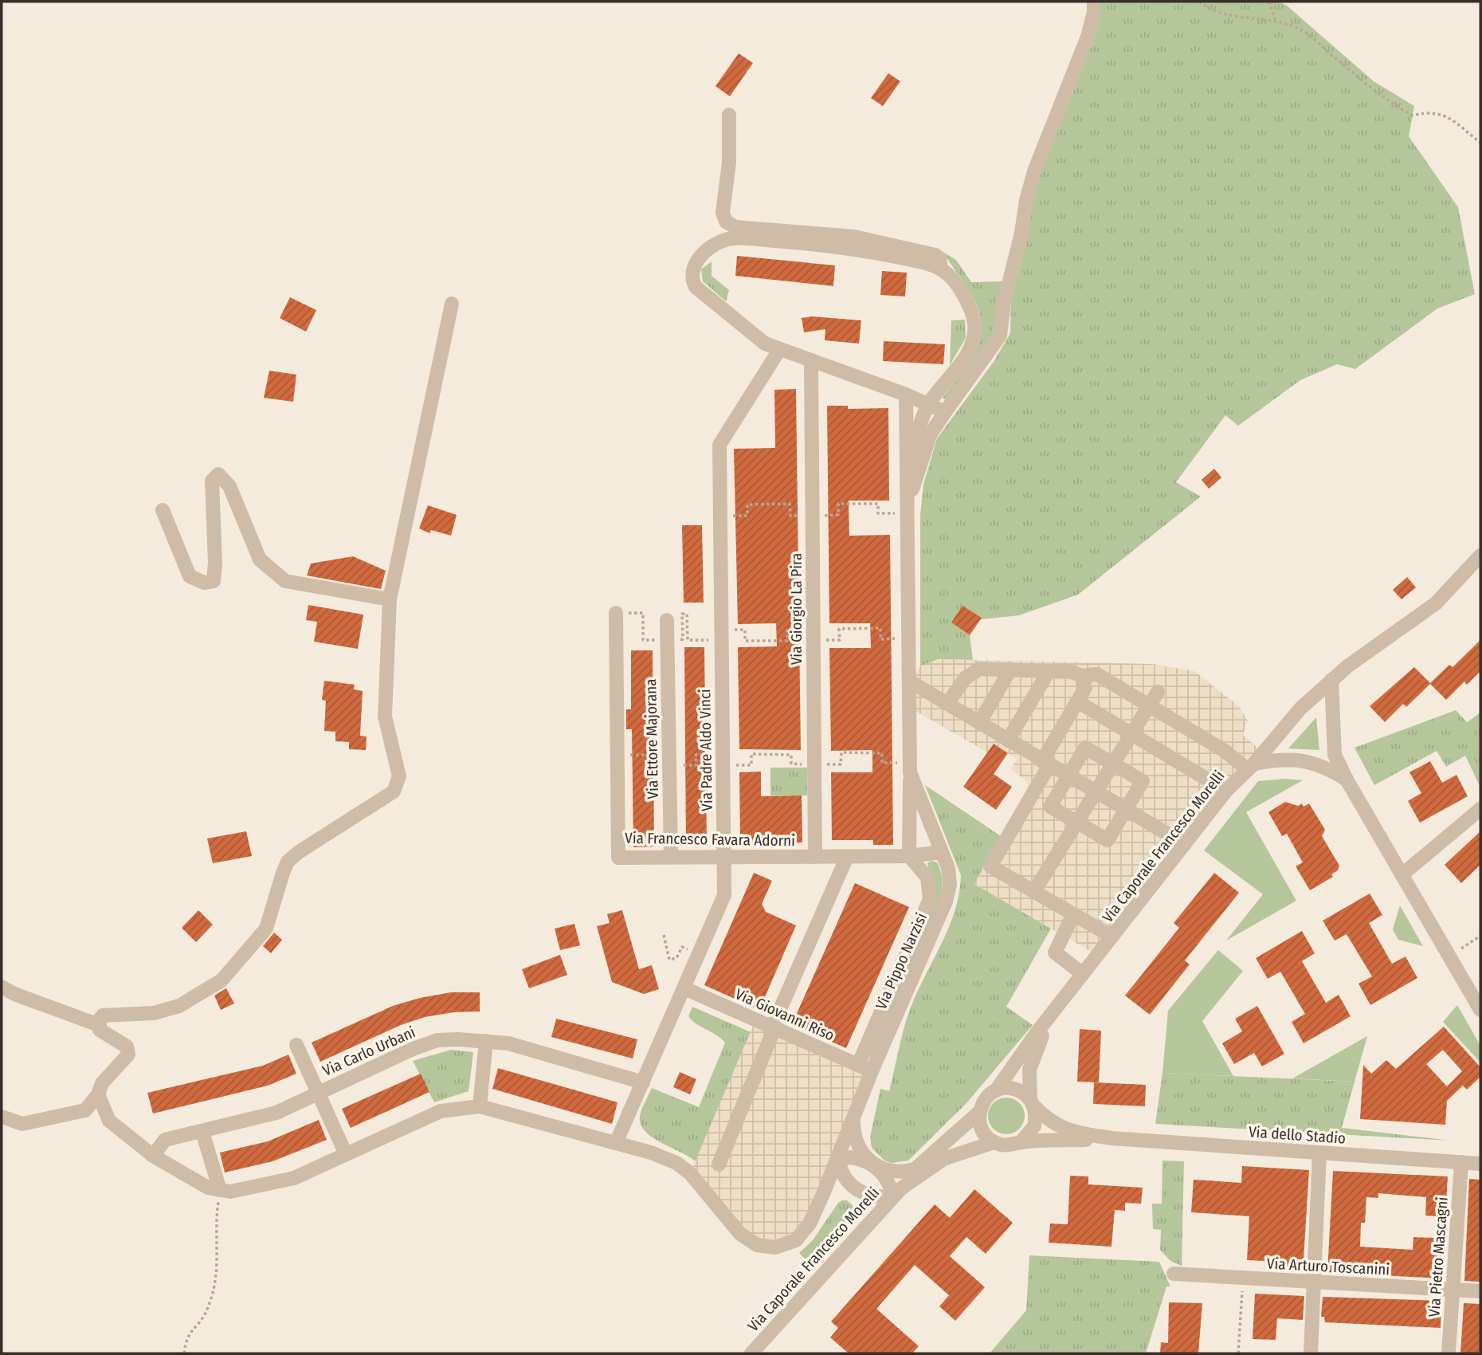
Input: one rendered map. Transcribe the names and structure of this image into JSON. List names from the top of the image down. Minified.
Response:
{"streets":{"street":["Via Giorgio La Pira","Via Ettore Majorana","Via Padre Aldo Vinci","Via Francesco Favara Adorni","Via Caporale Francesco Morelli","Via Pippo Narzisi","Via Giovanni Riso","Via Carlo Urbani","Via dello Stadio","Via Pietro Mascagni","Via Arturo Toscanini"]},"crossings":[["Via Giorgio La Pira","Via Francesco Favara Adorni"],["Via Ettore Majorana","Via Francesco Favara Adorni"],["Via Padre Aldo Vinci","Via Francesco Favara Adorni"],["Via Padre Aldo Vinci","Via Pippo Narzisi"],["Via Padre Aldo Vinci","Via Giovanni Riso"],["Via Padre Aldo Vinci","Via Carlo Urbani"],["Via Francesco Favara Adorni","Via Pippo Narzisi"],["Via Pippo Narzisi","Via Giovanni Riso"],["Via dello Stadio","Via Pietro Mascagni"],["Via Pietro Mascagni","Via Arturo Toscanini"]]}
